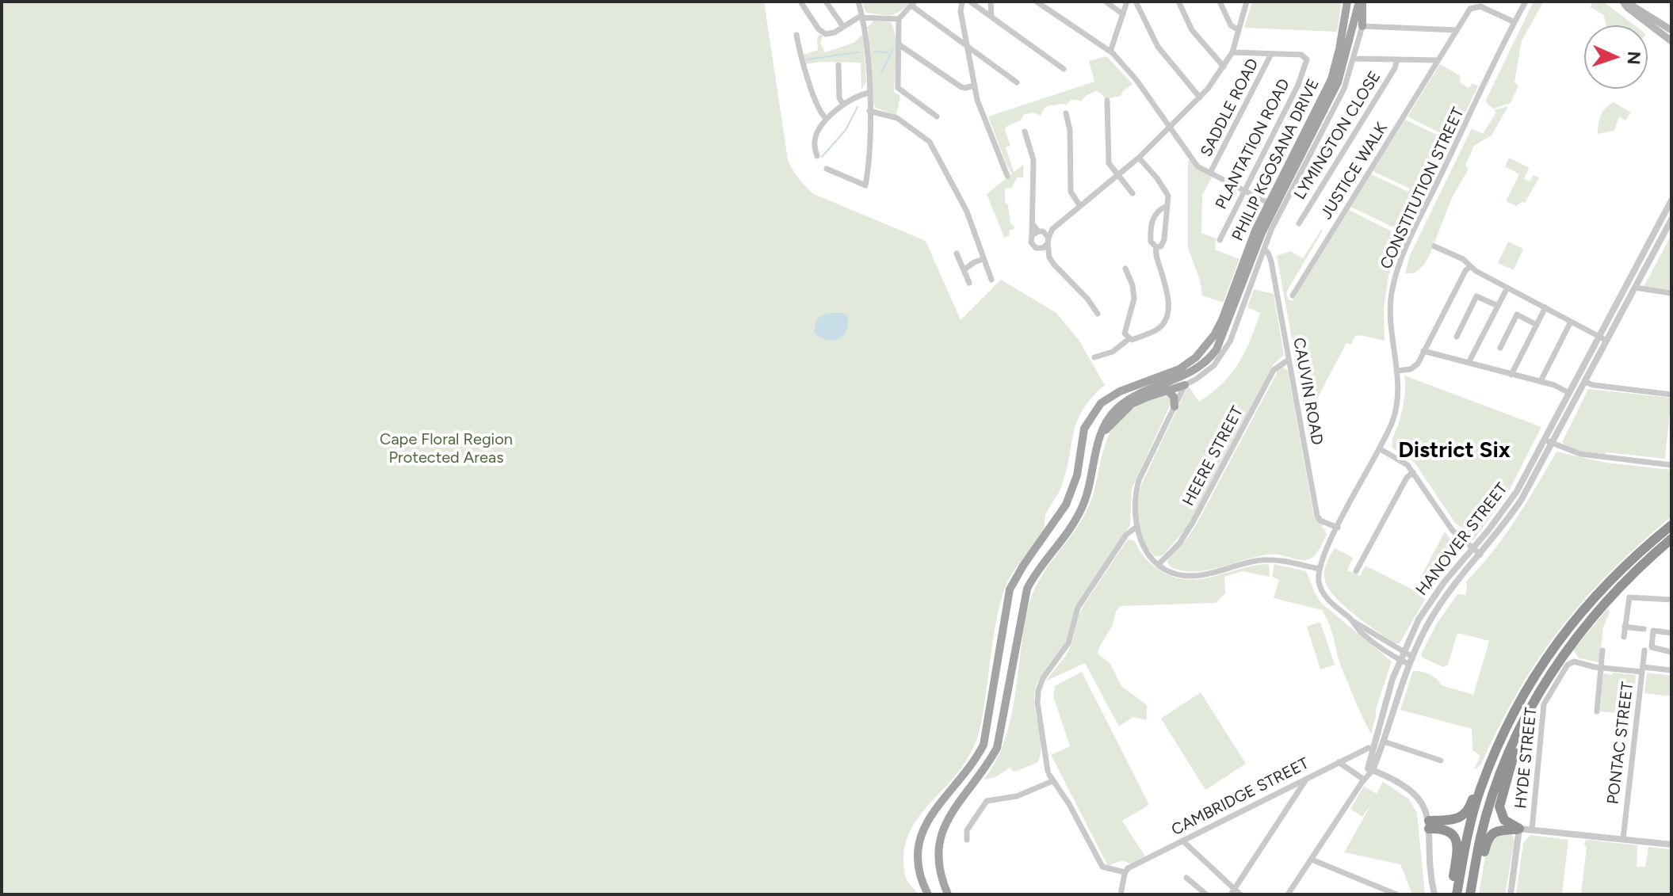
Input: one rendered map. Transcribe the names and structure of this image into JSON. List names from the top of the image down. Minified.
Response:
{"streets":{"main road":["PHILIP KGOSANA DRIVE"],"street":["SADDLE ROAD","LYMINGTON CLOSE","PLANTATION ROAD","JUSTICE WALK","CONSTITUTION STREET","CAUVIN ROAD","HEERE STREET","HANOVER STREET","PONTAC STREET","HYDE STREET","CAMBRIDGE STREET"]},"crossings":[["SADDLE ROAD","PLANTATION ROAD"],["CONSTITUTION STREET","CAUVIN ROAD"],["CAUVIN ROAD","HEERE STREET"]],"districts":["District Six"],"parks":["Cape Floral Region Protected Areas"],"north":"right"}
